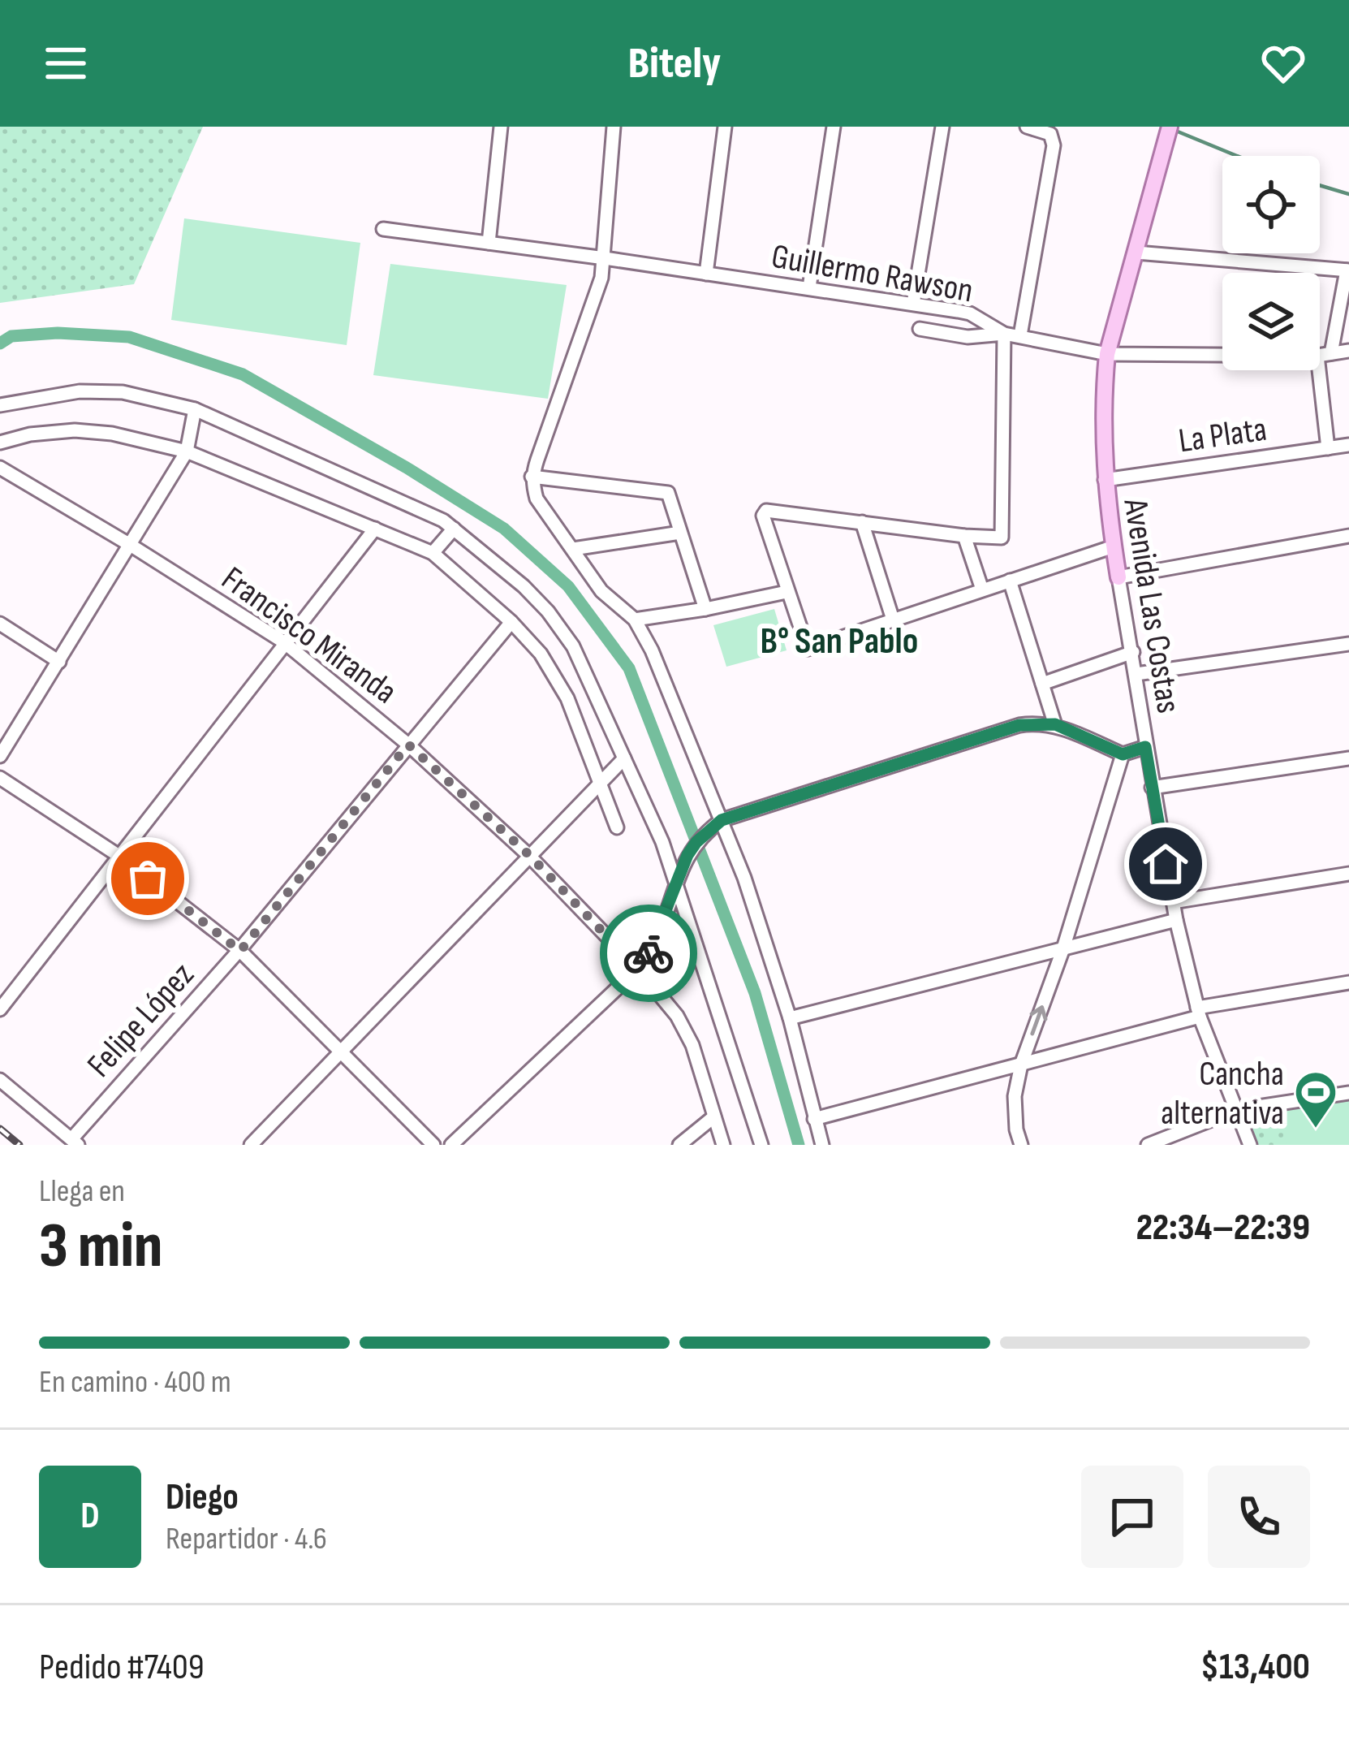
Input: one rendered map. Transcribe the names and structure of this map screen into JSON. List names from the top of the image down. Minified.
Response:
{"streets":{"main road":["Avenida Las Costas"],"street":["Guillermo Rawson","La Plata","Francisco Miranda","Felipe López"]},"crossings":[["Guillermo Rawson","Avenida Las Costas"],["La Plata","Avenida Las Costas"],["Francisco Miranda","Felipe López"]],"districts":["B° San Pablo"],"places":{"sports":["Cancha alternativa"]},"page":{"header":"Bitely","heading":["3 min","Llega en","22:34–22:39"],"panel":["Diego","Repartidor · 4.6","Pedido #7409","$13,400"],"bar":"En camino · 400 m","round":"D"}}
